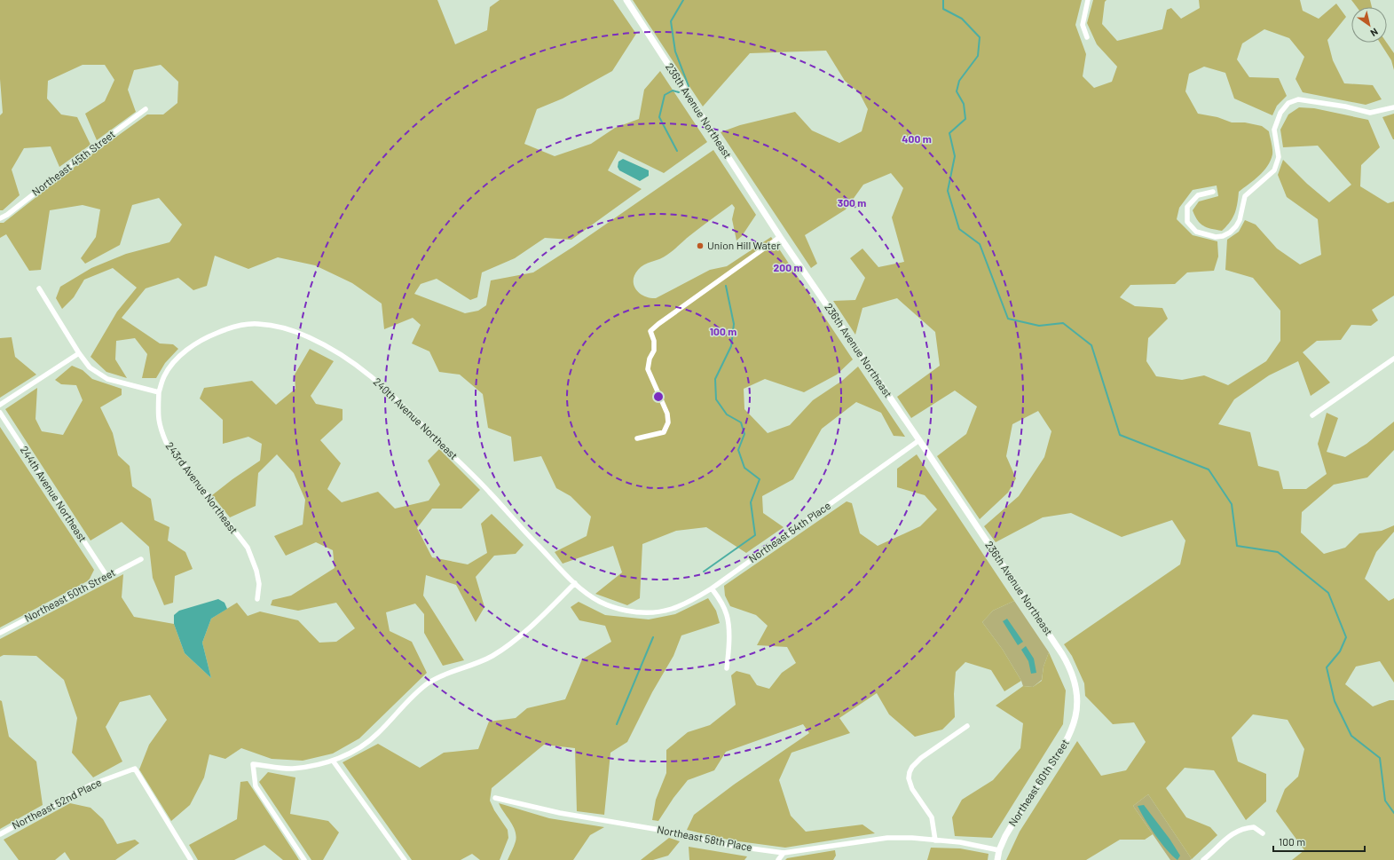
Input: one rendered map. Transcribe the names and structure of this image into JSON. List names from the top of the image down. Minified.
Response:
{"streets":{"street":["236th Avenue Northeast","Northeast 45th Street","240th Avenue Northeast","243rd Avenue Northeast","244th Avenue Northeast","Northeast 54th Place","Northeast 50th Street","Northeast 60th Street","Northeast 52nd Place","Northeast 58th Place"]},"crossings":[["236th Avenue Northeast","Northeast 54th Place"],["236th Avenue Northeast","Northeast 60th Street"],["240th Avenue Northeast","243rd Avenue Northeast"],["240th Avenue Northeast","Northeast 54th Place"],["244th Avenue Northeast","Northeast 50th Street"],["Northeast 60th Street","Northeast 58th Place"]],"places":["Union Hill Water"],"scale_bar":"100 m","north":"bottom right","rings":["400 m","300 m","200 m","100 m"]}
